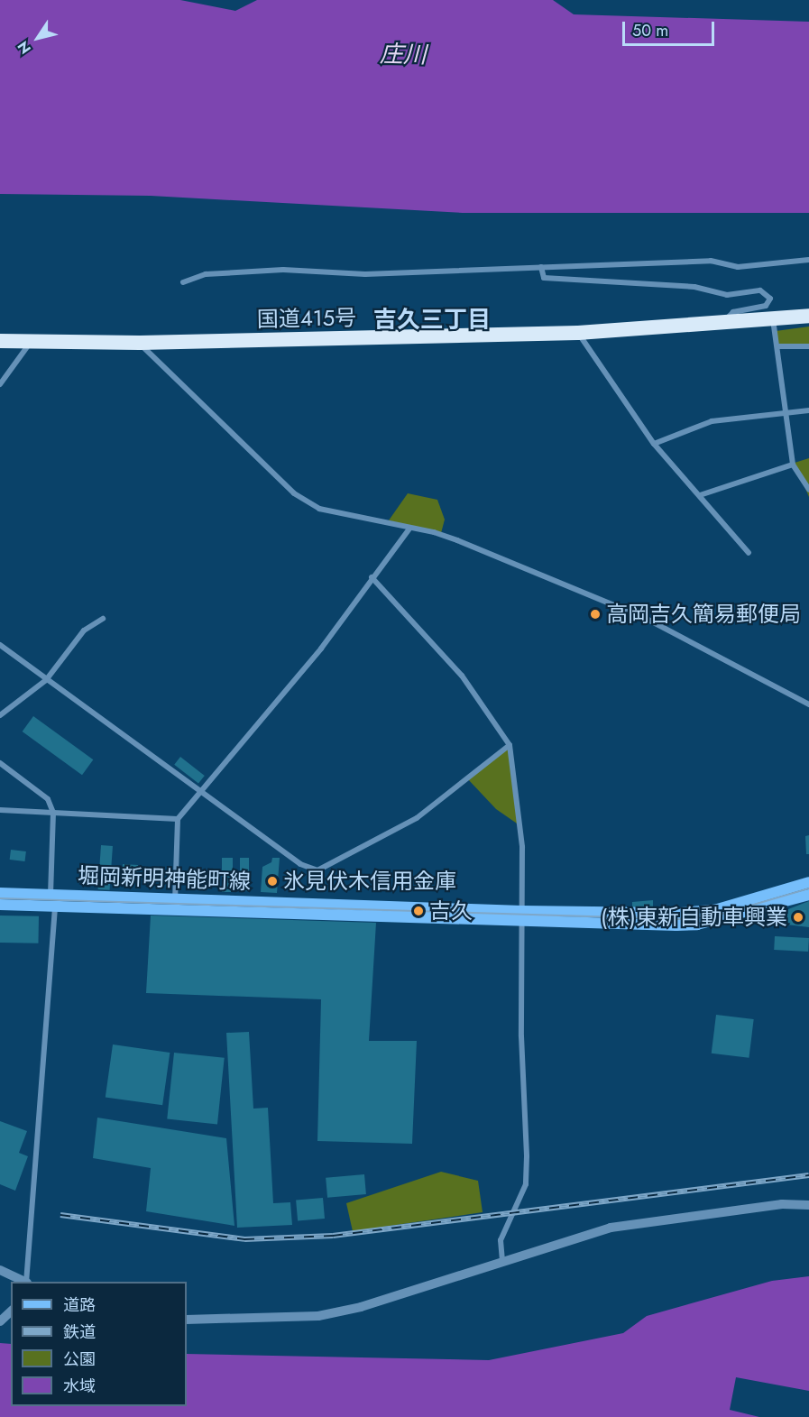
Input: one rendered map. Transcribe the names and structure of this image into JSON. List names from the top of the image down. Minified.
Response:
{"streets":{"highway":["国道415号"],"main road":["堀岡新明神能町線"]},"districts":["吉久三丁目"],"water":["庄川"],"places":["高岡吉久簡易郵便局","氷見伏木信用金庫","吉久","(株)東新自動車興業"],"legend":["道路","鉄道","公園","水域"],"scale_bar":"50 m","north":"bottom left"}
